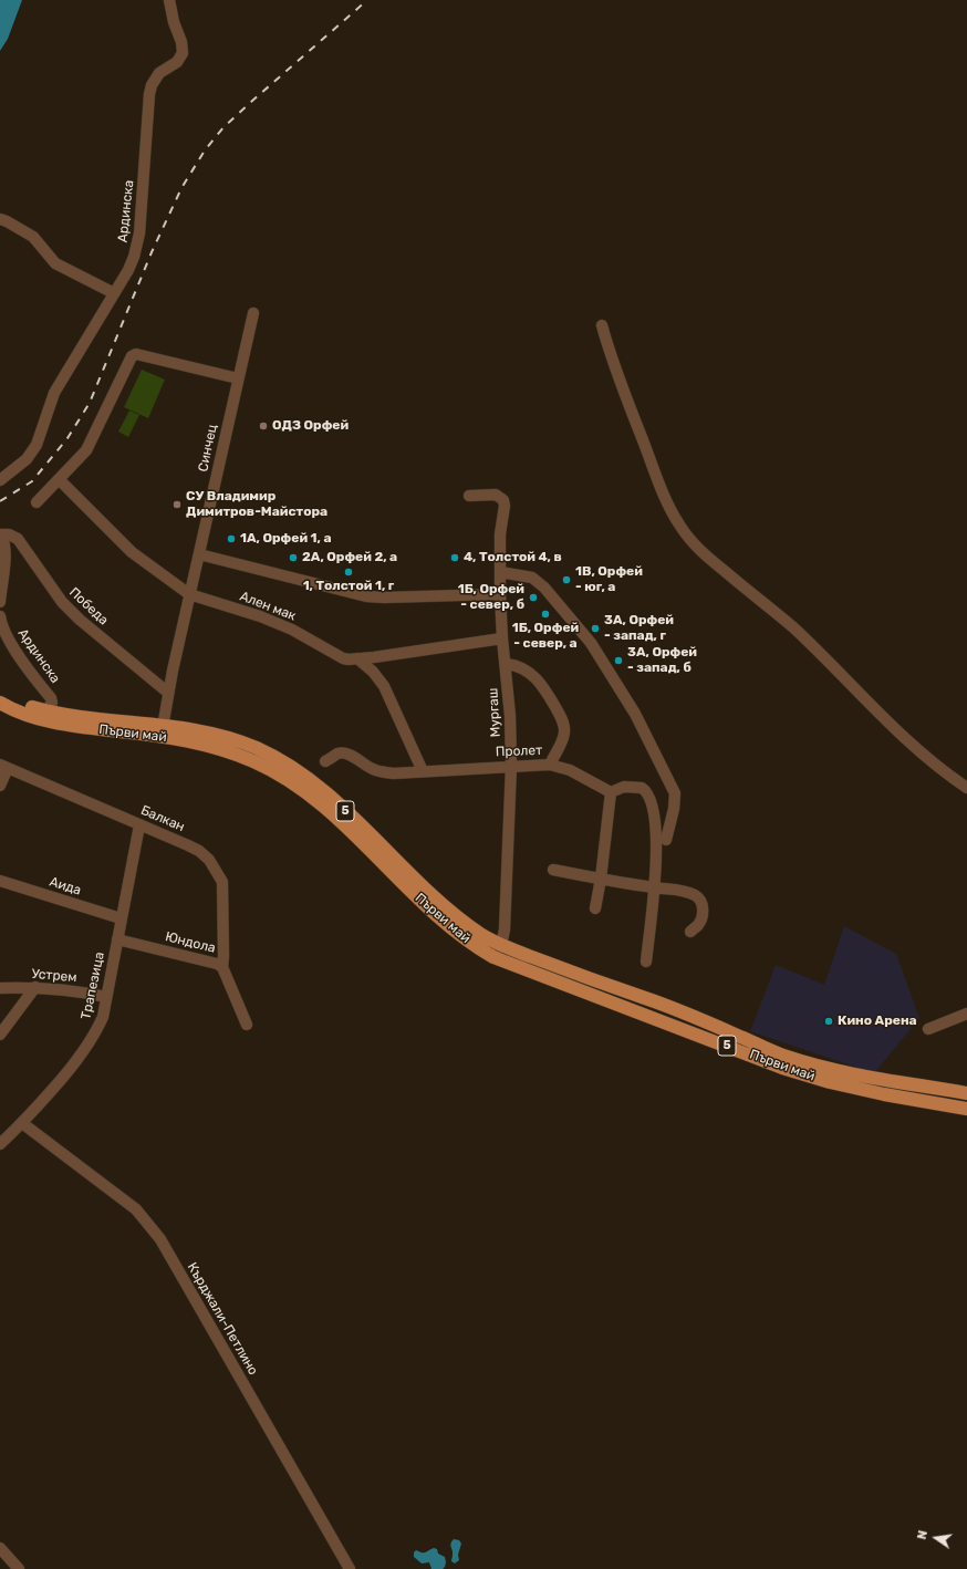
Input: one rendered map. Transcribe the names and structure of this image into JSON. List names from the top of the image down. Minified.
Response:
{"streets":{"main road":["Първи май","5"],"street":["Ардинска","Синчец","Победа","Ален мак","Мургаш","Пролет","Балкан","Аида","Юндола","Устрем","Трапезица","Кърджали-Петлино"]},"crossings":[["Ардинска","Първи май"],["Синчец","Победа"],["Синчец","Ален мак"],["Синчец","Първи май"],["Ален мак","Мургаш"],["Мургаш","Първи май"],["Мургаш","Пролет"],["Балкан","Юндола"],["Балкан","Трапезица"],["Аида","Трапезица"],["Юндола","Трапезица"],["Устрем","Трапезица"],["Трапезица","Кърджали-Петлино"]],"places":["ОДЗ Орфей","СУ Владимир Димитров-Майстора","1А, Орфей 1, а","2А, Орфей 2, а","4, Толстой 4, в","1, Толстой 1, г","1В, Орфей - юг, а","1Б, Орфей - север, б","1Б, Орфей - север, а","3А, Орфей - запад, г","3А, Орфей - запад, б","Кино Арена"],"north":"left"}
